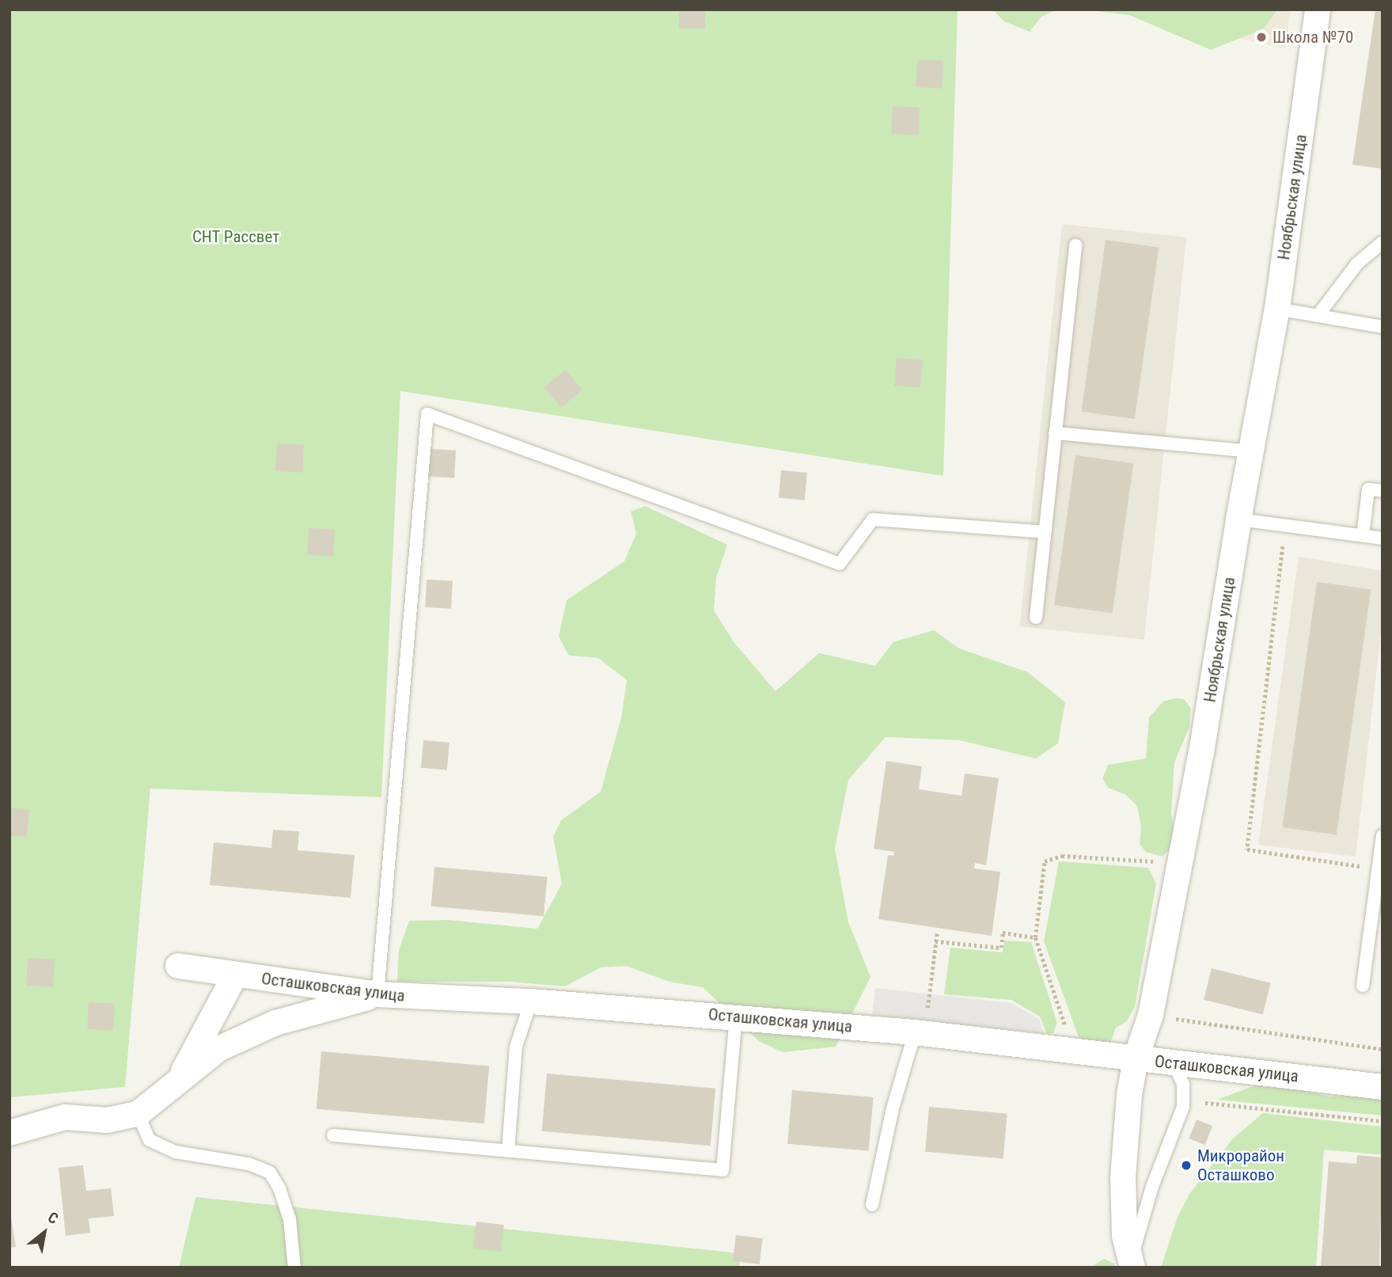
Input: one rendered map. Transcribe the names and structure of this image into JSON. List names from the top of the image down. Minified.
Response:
{"streets":{"street":["Ноябрьская улица","Осташковская улица"]},"crossings":[["Ноябрьская улица","Осташковская улица"]],"parks":["СНТ Рассвет"],"places":["Школа №70","Микрорайон Осташково"],"north":"top right"}
